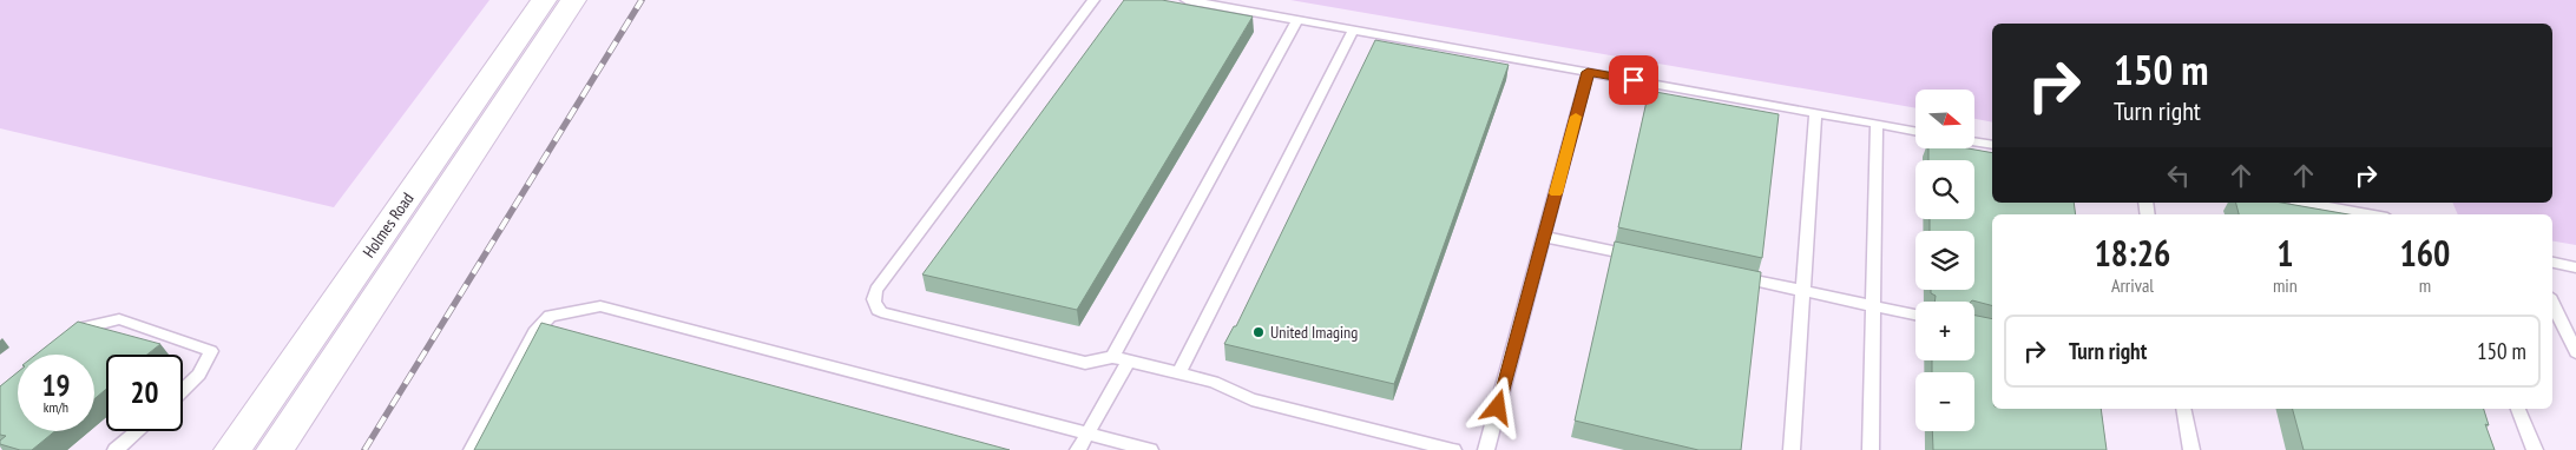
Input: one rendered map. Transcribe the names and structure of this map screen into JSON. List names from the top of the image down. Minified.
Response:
{"streets":{"main road":["Holmes Road"]},"places":["United Imaging"],"north":"right","page":{"turn":["150 m","Turn right"],"map_buttons":["+","−"],"eta":["18:26","Arrival","1","min","160","m"],"list":[{"name":"Turn right","value":"150 m"}],"speed":"19 km/h","limit":"20"}}
